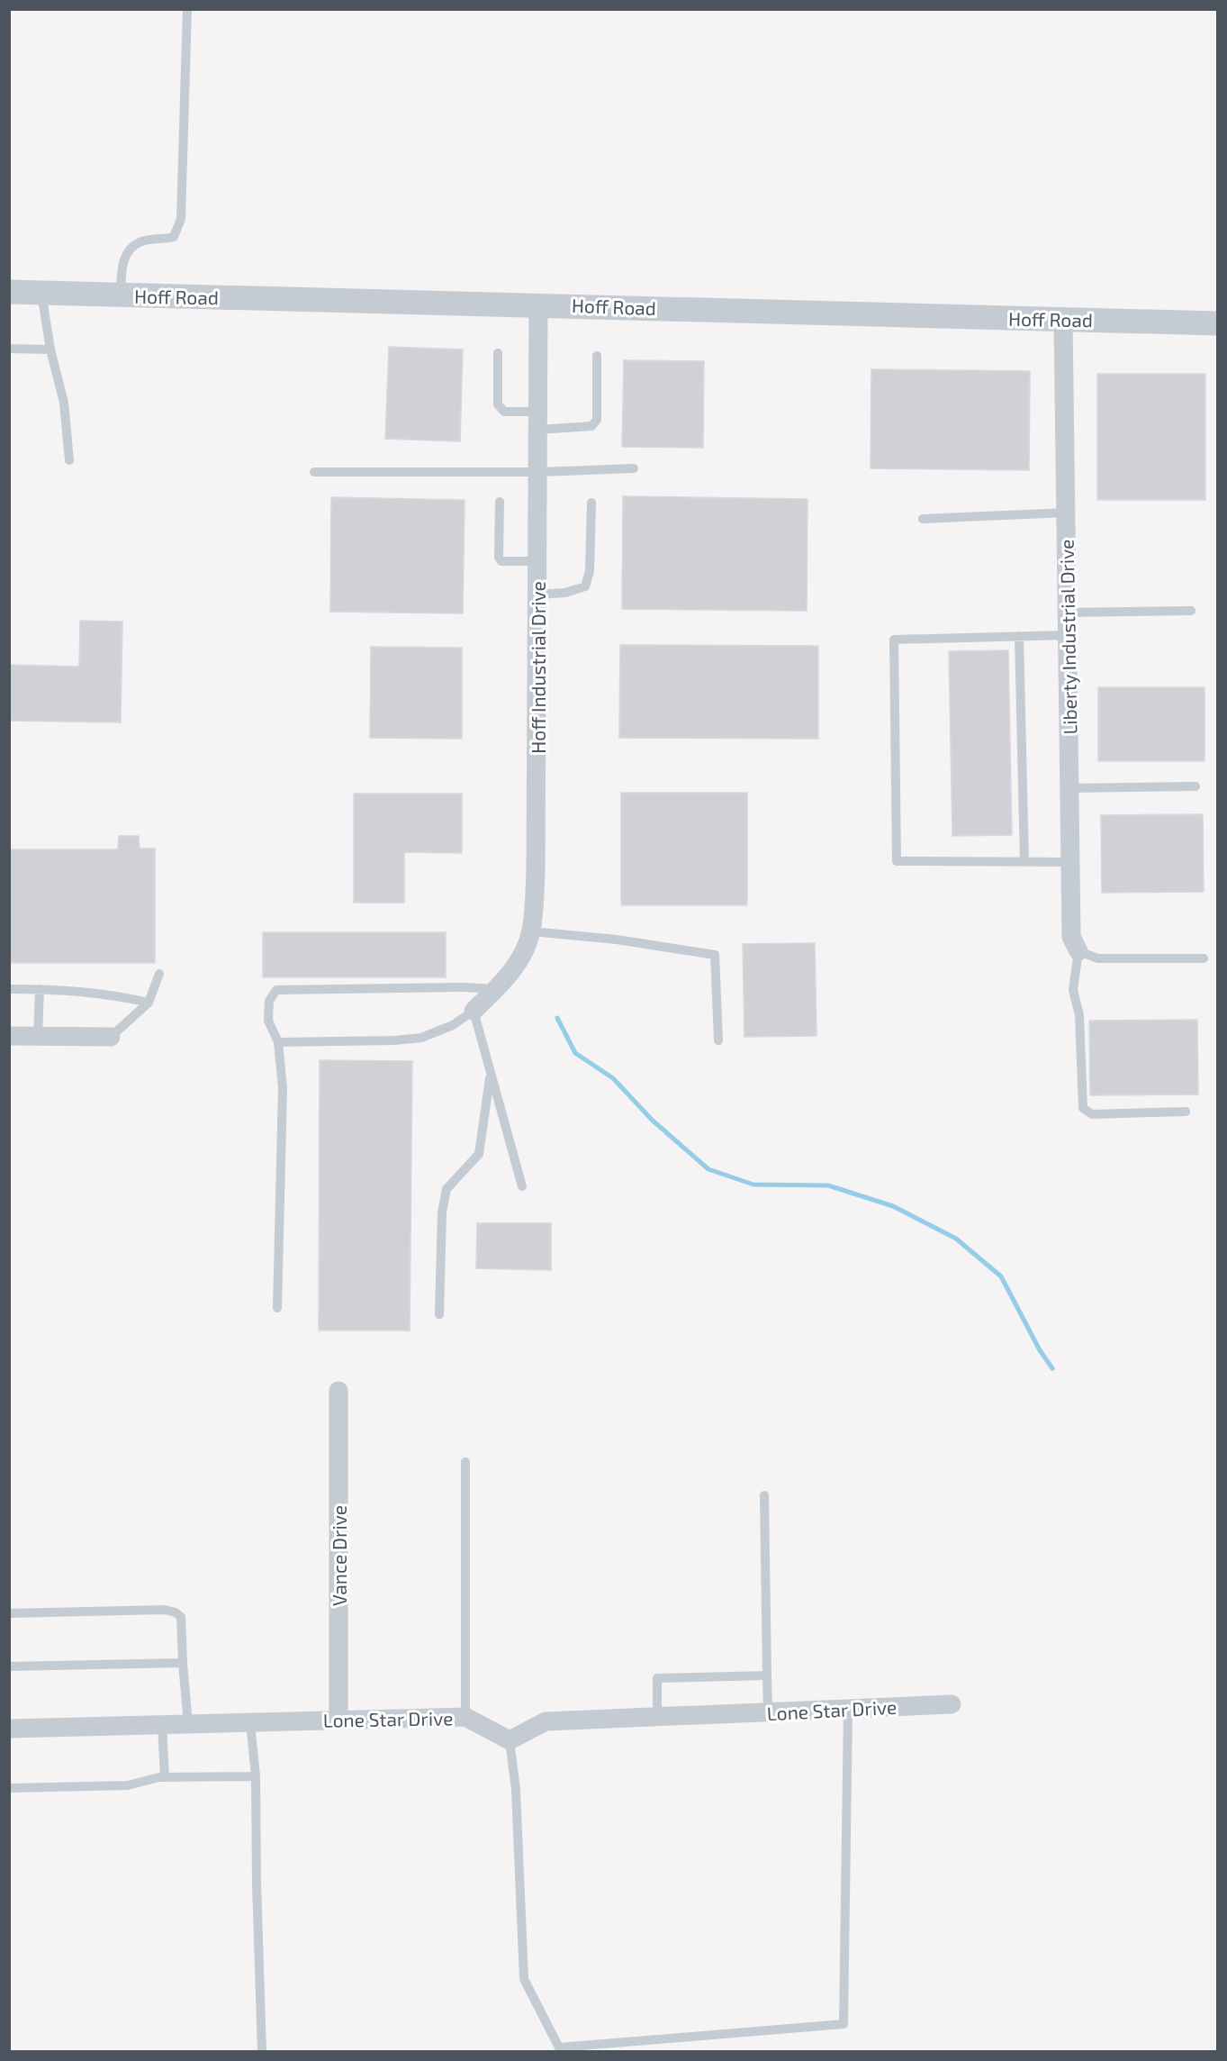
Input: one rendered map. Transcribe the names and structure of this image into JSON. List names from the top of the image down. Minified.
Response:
{"streets":{"street":["Hoff Road","Liberty Industrial Drive","Hoff Industrial Drive","Vance Drive","Lone Star Drive"]},"crossings":[["Hoff Road","Liberty Industrial Drive"],["Hoff Road","Hoff Industrial Drive"],["Vance Drive","Lone Star Drive"]]}
